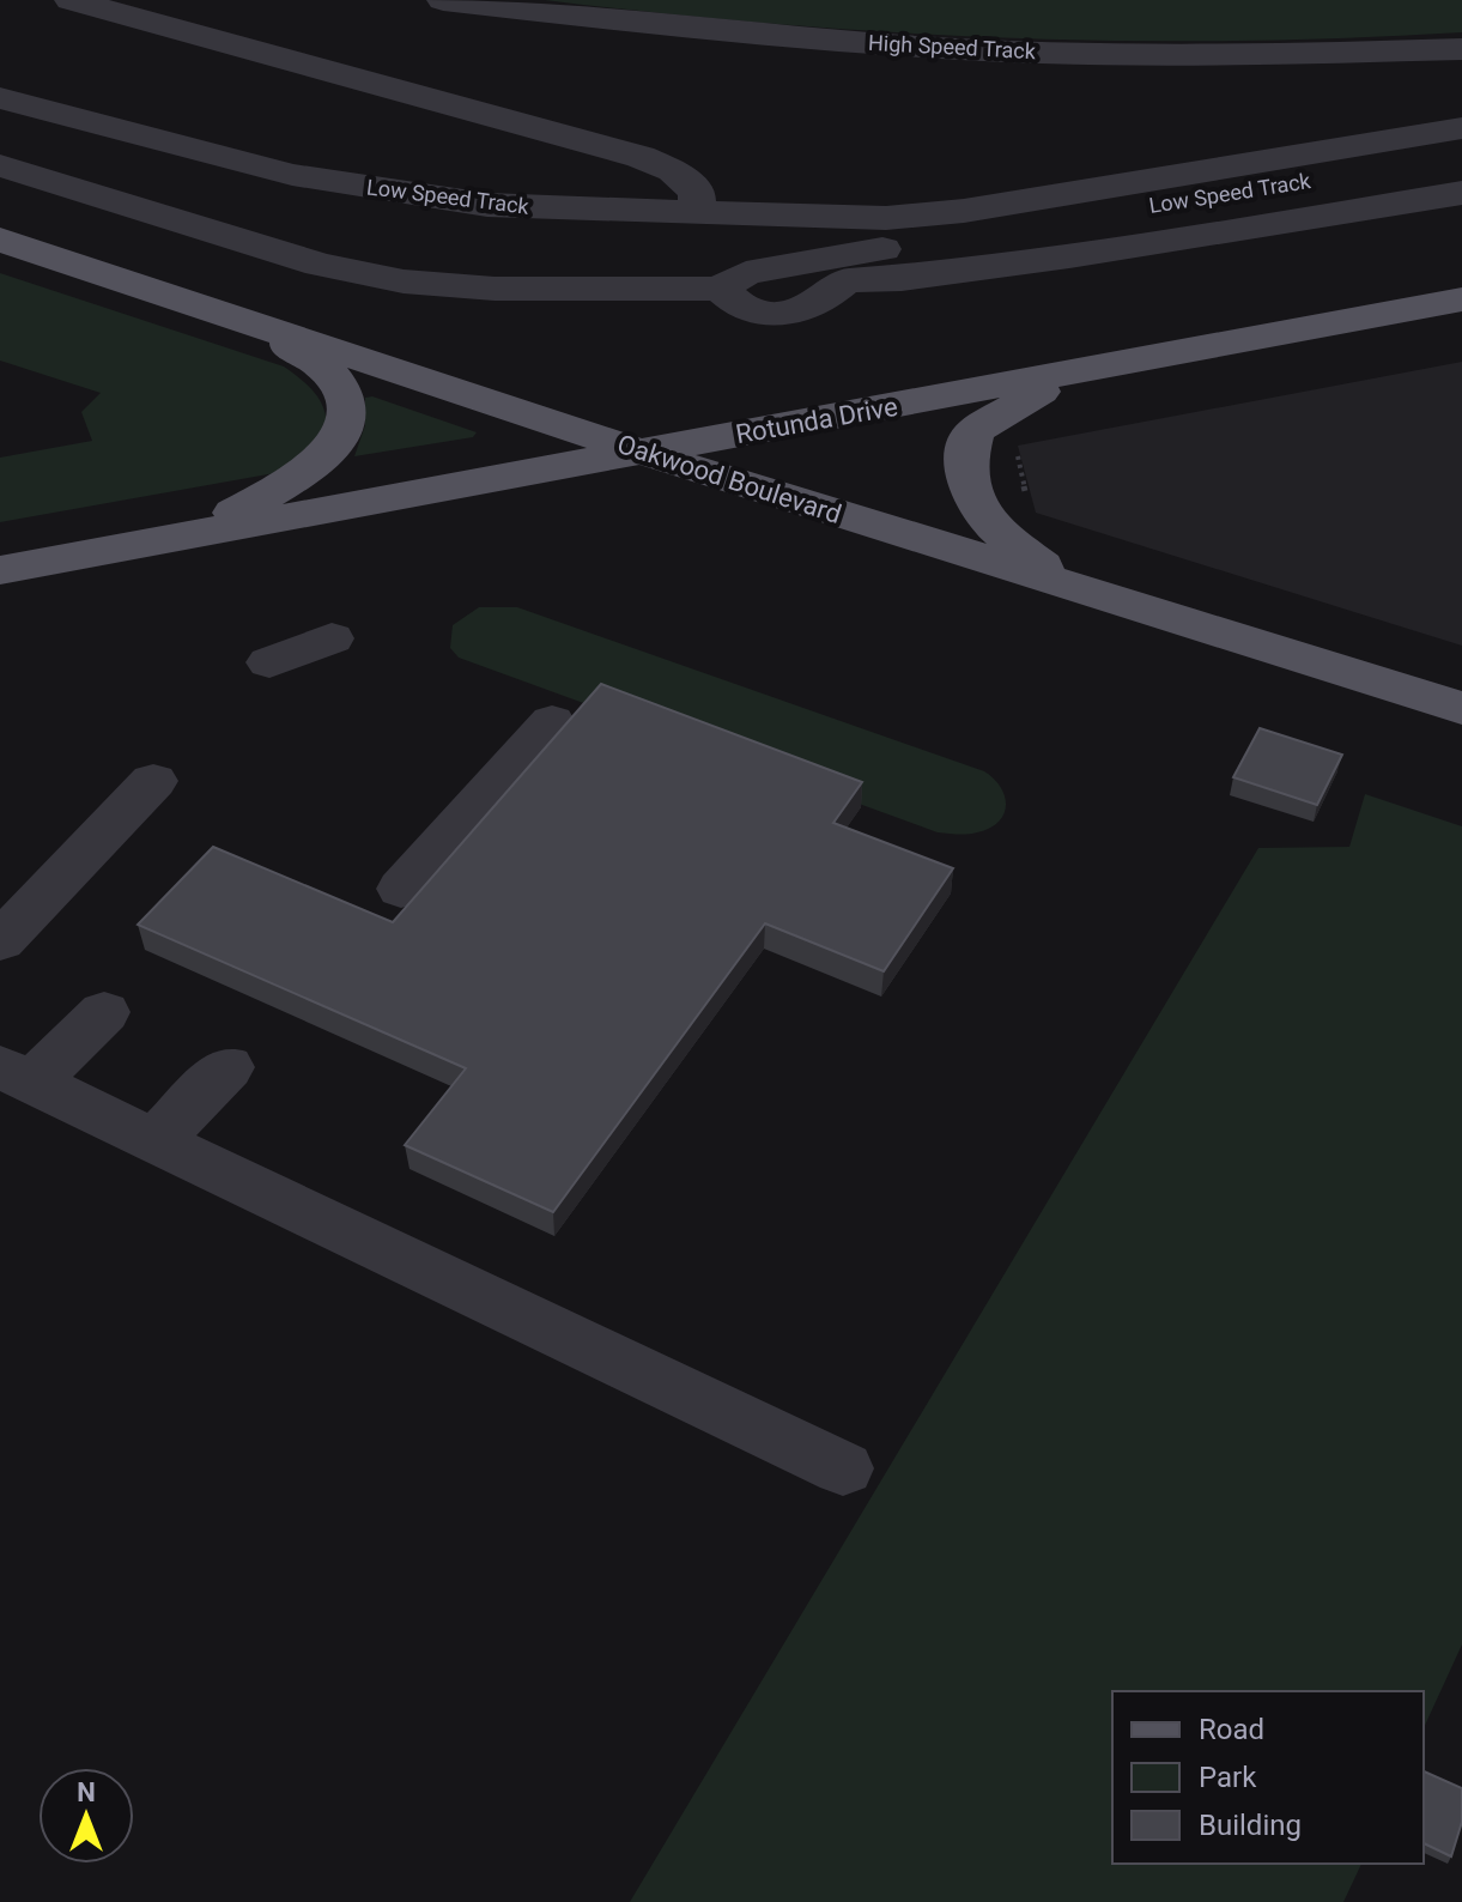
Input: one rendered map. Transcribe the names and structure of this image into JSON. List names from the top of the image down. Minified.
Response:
{"streets":{"main road":["Rotunda Drive","Oakwood Boulevard"],"lane":["High Speed Track","Low Speed Track"]},"crossings":[["Rotunda Drive","Oakwood Boulevard"]],"legend":["Road","Park","Building"],"north":"top"}
